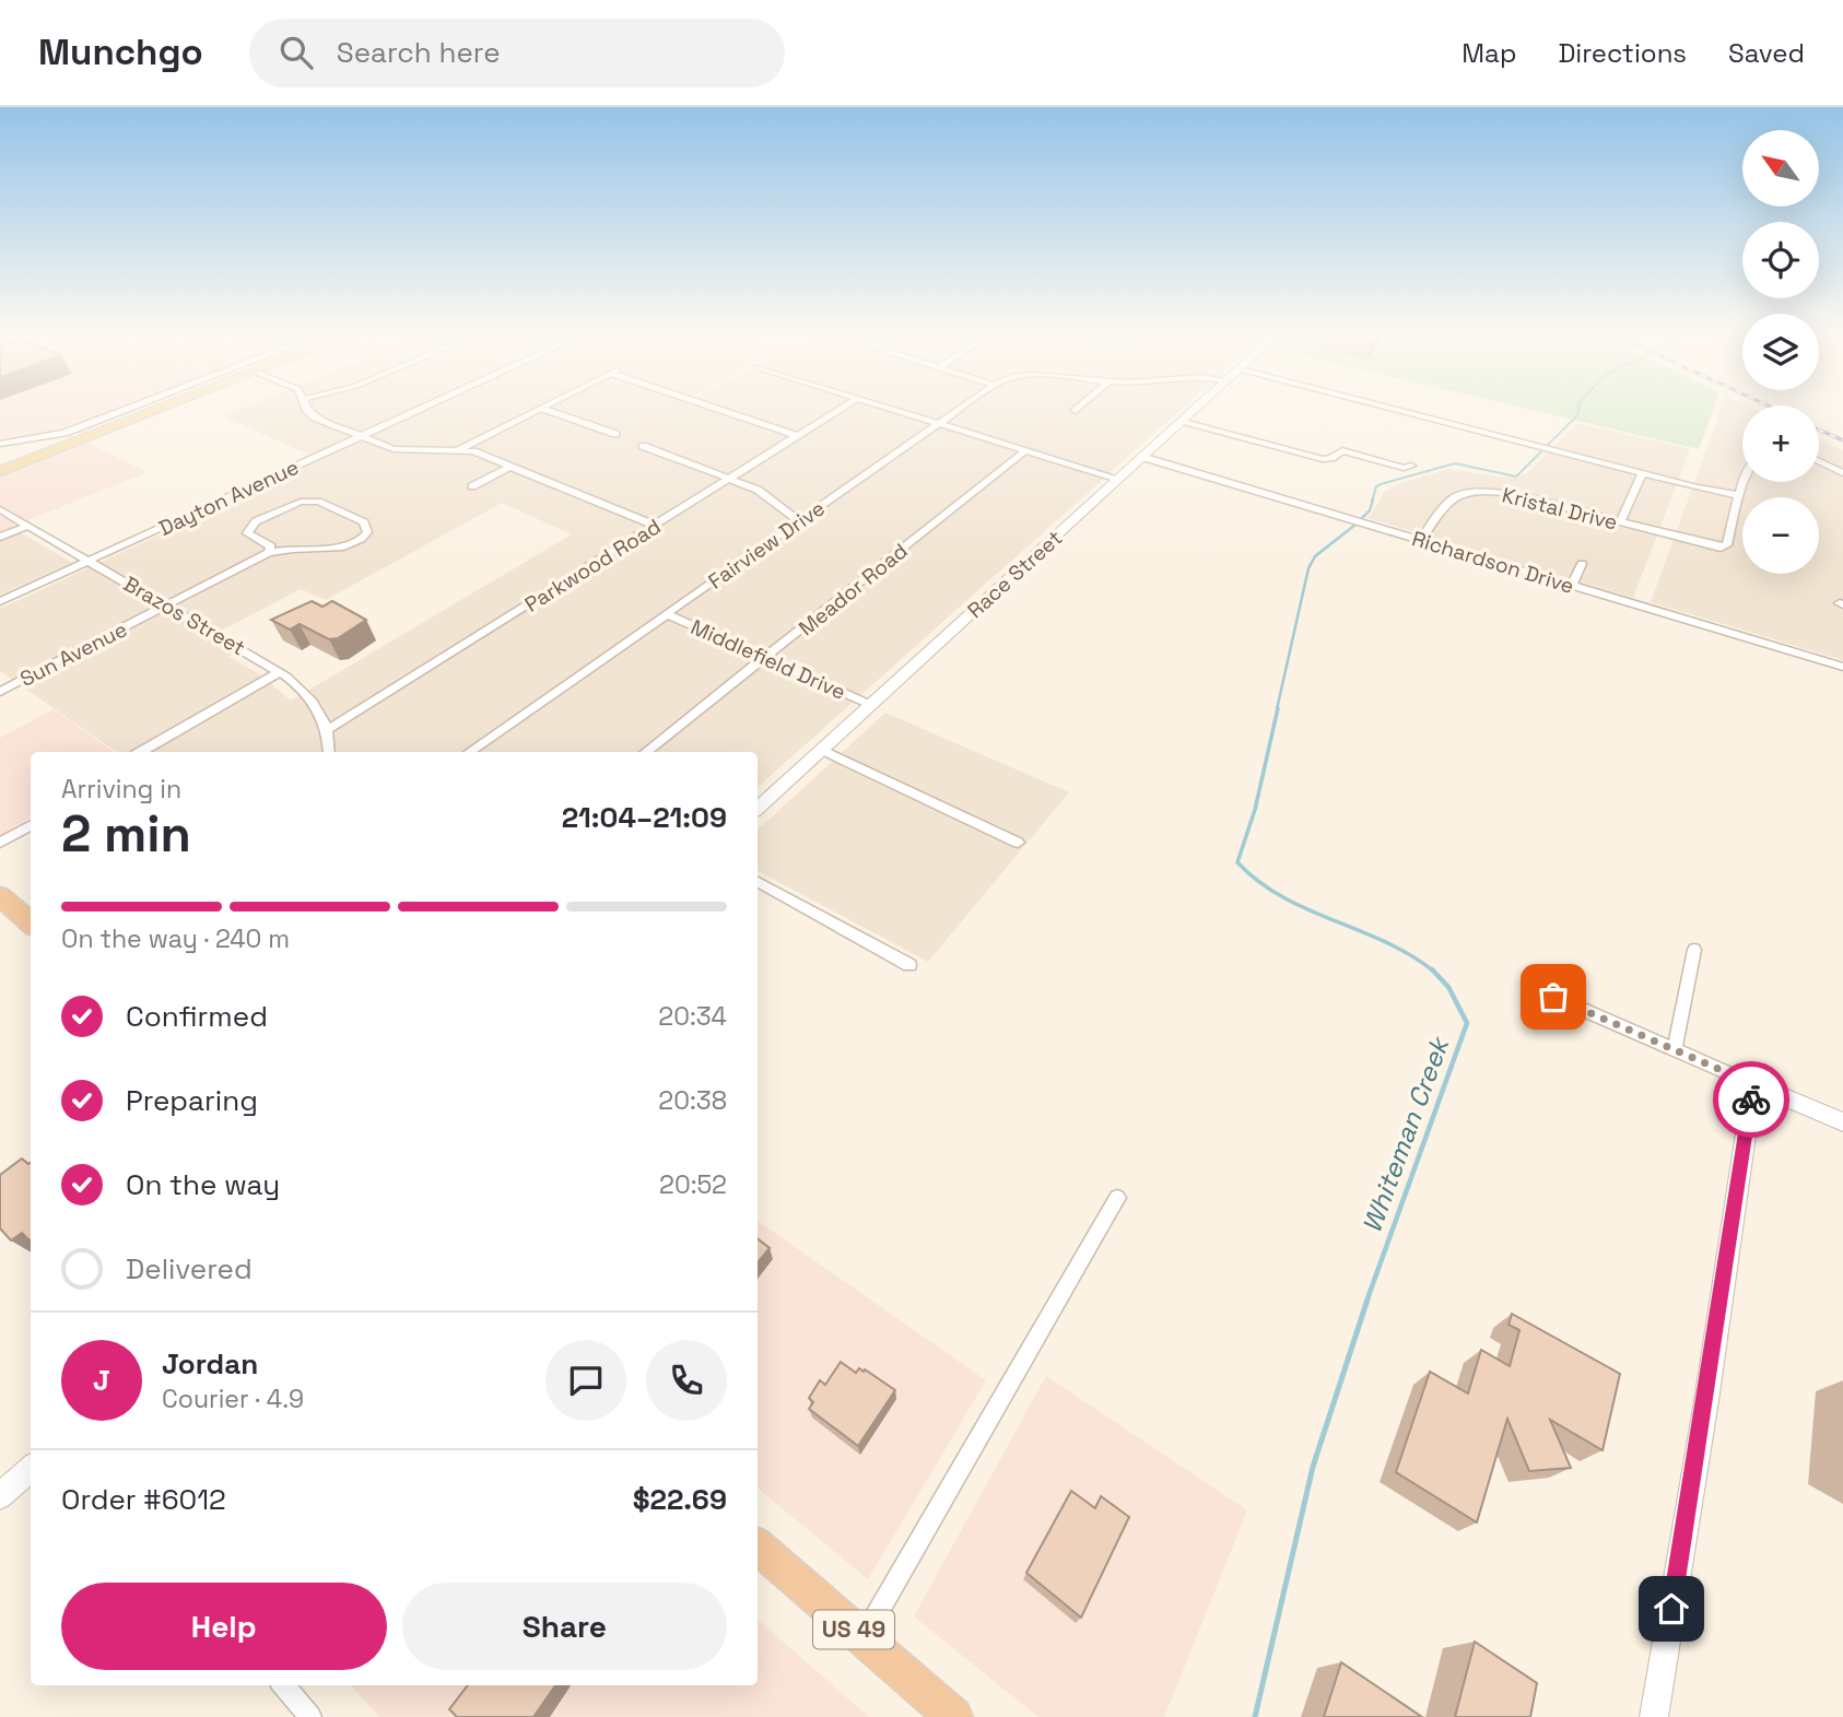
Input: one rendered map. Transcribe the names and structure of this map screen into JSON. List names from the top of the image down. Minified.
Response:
{"streets":{"highway":["US 49"],"street":["Dayton Avenue","Kristal Drive","Fairview Drive","Richardson Drive","Parkwood Road","Race Street","Meador Road","Brazos Street","Sun Avenue","Middlefield Drive"]},"crossings":[["Dayton Avenue","Brazos Street"],["Kristal Drive","Richardson Drive"],["Fairview Drive","Middlefield Drive"],["Richardson Drive","Race Street"],["Parkwood Road","Brazos Street"],["Race Street","Middlefield Drive"],["Meador Road","Middlefield Drive"],["Brazos Street","Sun Avenue"]],"water":["Whiteman Creek"],"north":"top left","page":{"header":"Munchgo","search":"Search here","nav":["Map","Directions","Saved"],"map_buttons":["+","−"],"heading":["2 min","Arriving in","21:04–21:09"],"panel":["Jordan","Courier · 4.9","Order #6012","$22.69"],"bar":"On the way · 240 m","list":[["Confirmed","20:34"],["Preparing","20:38"],["On the way","20:52"],"Delivered"],"round":"J","buttons":["Help","Share"]}}
